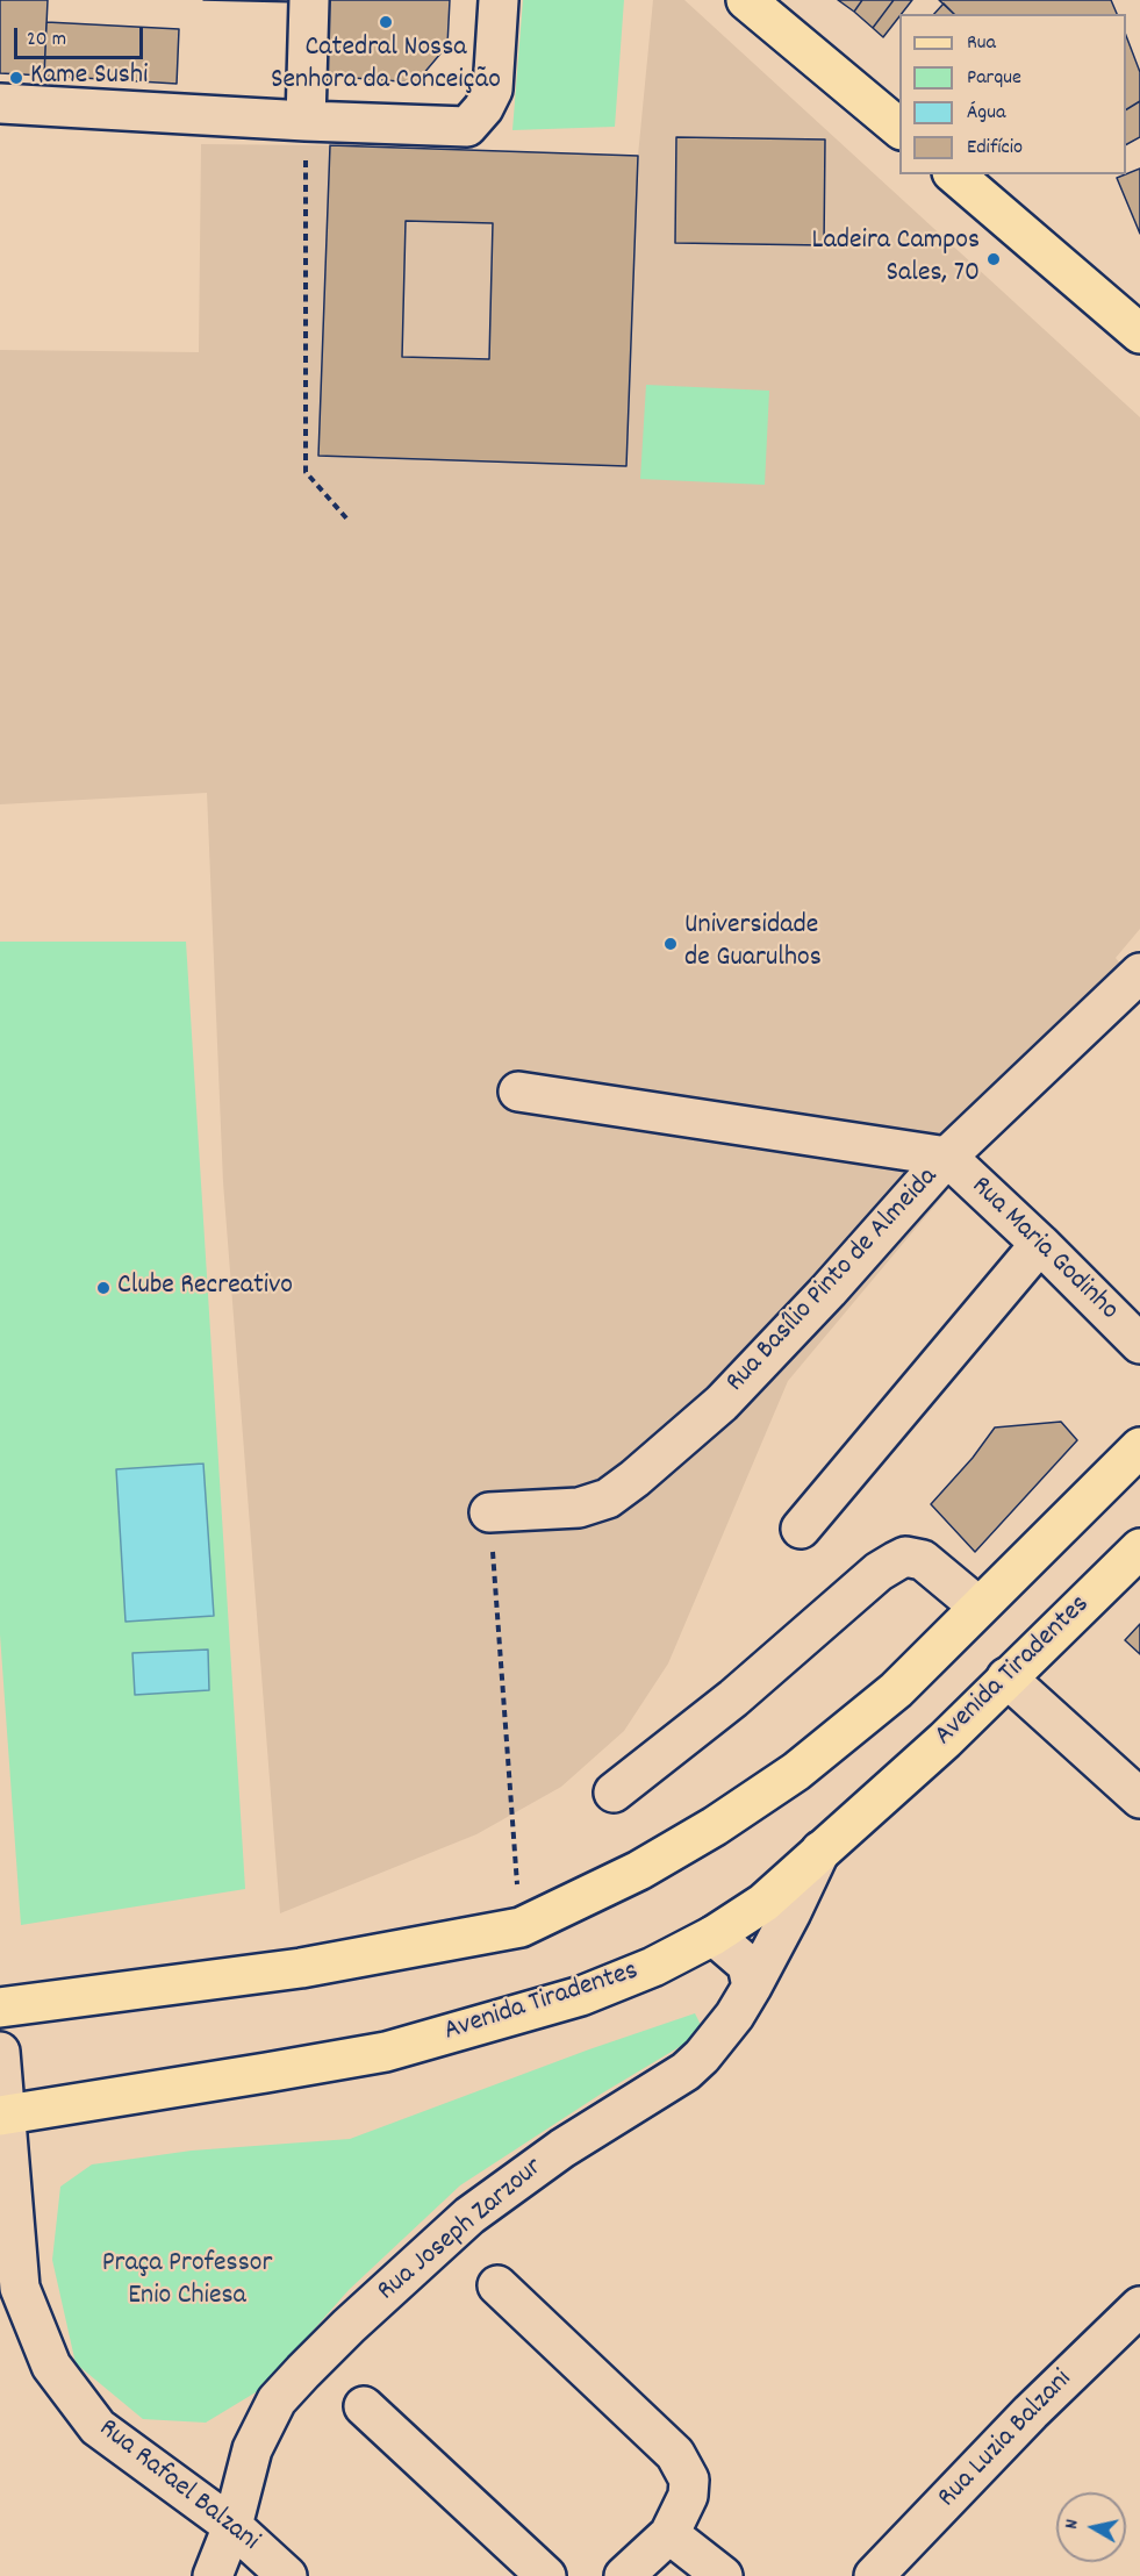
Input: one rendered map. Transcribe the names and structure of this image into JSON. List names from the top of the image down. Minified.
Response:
{"streets":{"main road":["Avenida Tiradentes"],"street":["Rua Maria Godinho","Rua Basílio Pinto de Almeida","Rua Joseph Zarzour","Rua Luzia Balzani","Rua Rafael Balzani"]},"crossings":[["Rua Maria Godinho","Rua Basílio Pinto de Almeida"],["Avenida Tiradentes","Rua Joseph Zarzour"],["Avenida Tiradentes","Rua Rafael Balzani"],["Rua Joseph Zarzour","Rua Rafael Balzani"]],"parks":["Praça Professor Enio Chiesa"],"places":["Catedral Nossa Senhora da Conceição","Kame Sushi","Ladeira Campos Sales, 70","Universidade de Guarulhos","Clube Recreativo"],"legend":["Rua","Parque","Água","Edifício"],"scale_bar":"20 m","north":"left"}
